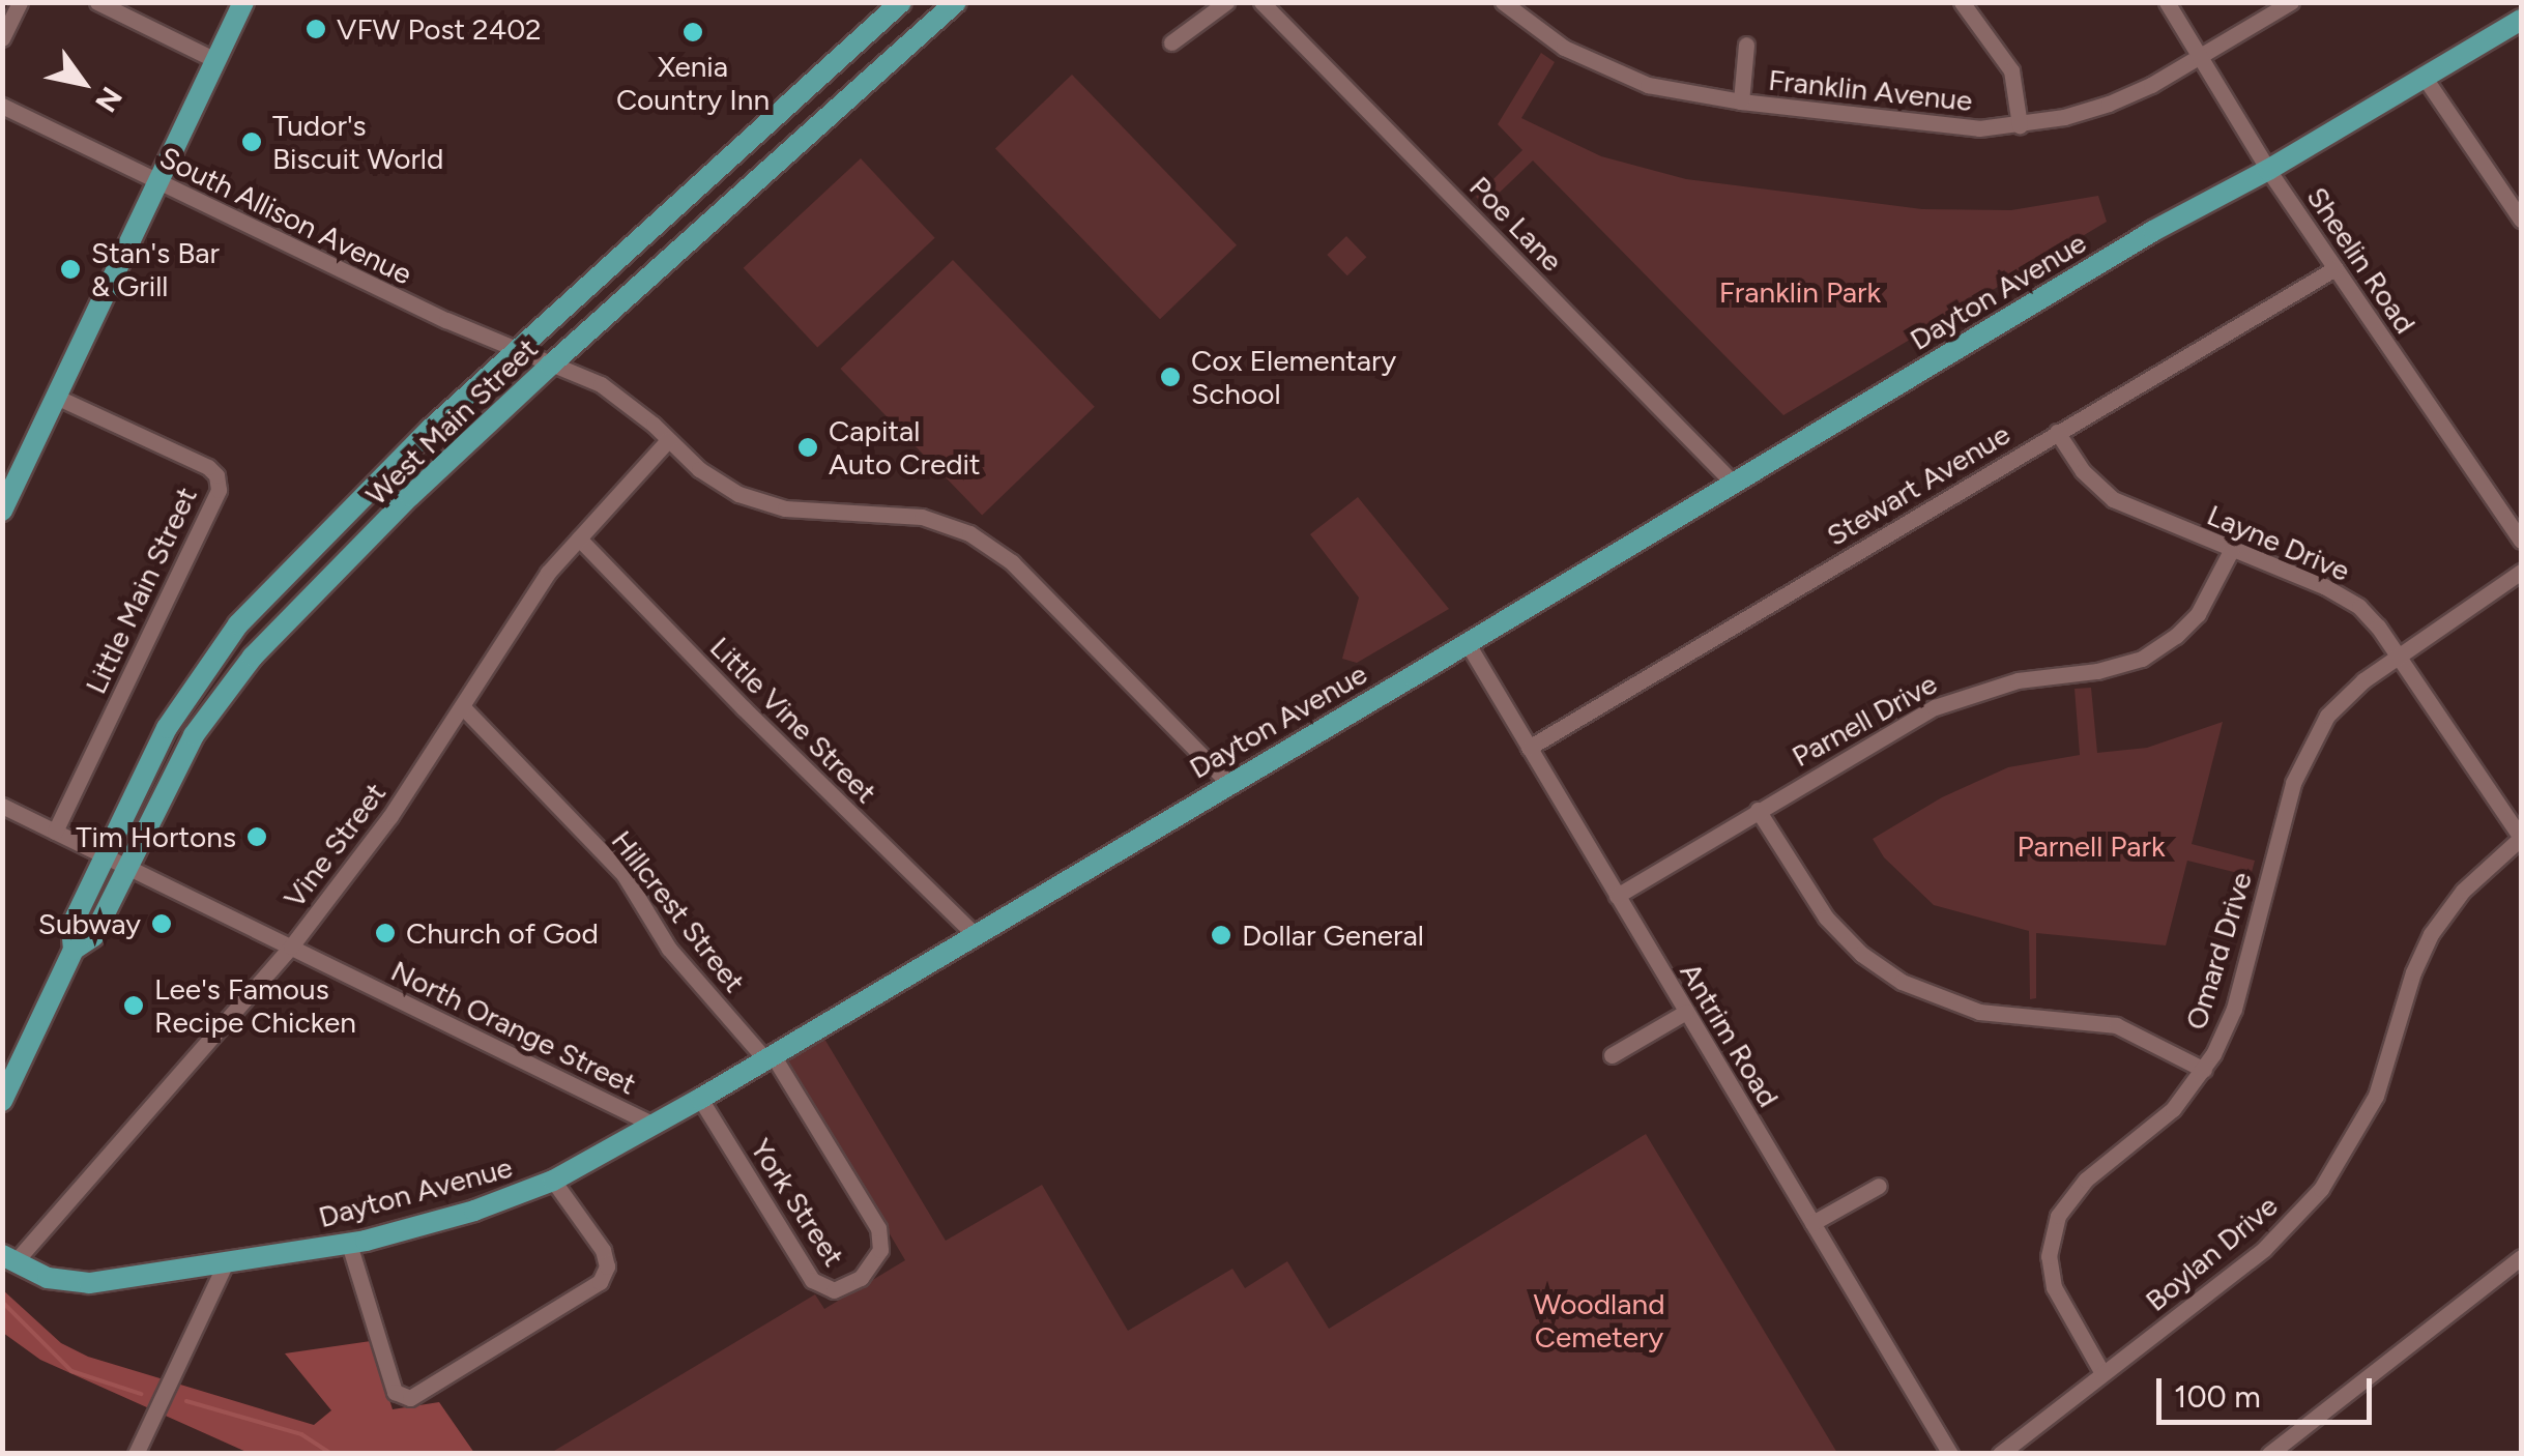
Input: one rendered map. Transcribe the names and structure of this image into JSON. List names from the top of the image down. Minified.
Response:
{"streets":{"main road":["Dayton Avenue","West Main Street"],"street":["Franklin Avenue","South Allison Avenue","Poe Lane","Sheelin Road","Stewart Avenue","Layne Drive","Little Main Street","Little Vine Street","Parnell Drive","Vine Street","Hillcrest Street","Omard Drive","North Orange Street","Antrim Road","York Street","Boylan Drive"]},"crossings":[["Franklin Avenue","Sheelin Road"],["South Allison Avenue","Dayton Avenue"],["South Allison Avenue","West Main Street"],["South Allison Avenue","Vine Street"],["Poe Lane","Dayton Avenue"],["Sheelin Road","Dayton Avenue"],["Sheelin Road","Stewart Avenue"],["Dayton Avenue","Little Vine Street"],["Dayton Avenue","Vine Street"],["Dayton Avenue","Hillcrest Street"],["Dayton Avenue","North Orange Street"],["Dayton Avenue","Antrim Road"],["Dayton Avenue","York Street"],["West Main Street","North Orange Street"],["Stewart Avenue","Layne Drive"],["Stewart Avenue","Antrim Road"],["Layne Drive","Parnell Drive"],["Layne Drive","Omard Drive"],["Layne Drive","Boylan Drive"],["Little Main Street","North Orange Street"],["Little Vine Street","Vine Street"],["Parnell Drive","Antrim Road"],["Vine Street","Hillcrest Street"],["Vine Street","North Orange Street"],["Hillcrest Street","York Street"],["Omard Drive","Boylan Drive"]],"parks":["Franklin Park","Parnell Park","Woodland Cemetery"],"places":["VFW Post 2402","Xenia Country Inn","Tudor's Biscuit World","Stan's Bar & Grill","Cox Elementary School","Capital Auto Credit","Tim Hortons","Subway","Church of God","Dollar General","Lee's Famous Recipe Chicken"],"scale_bar":"100 m","north":"bottom right"}
